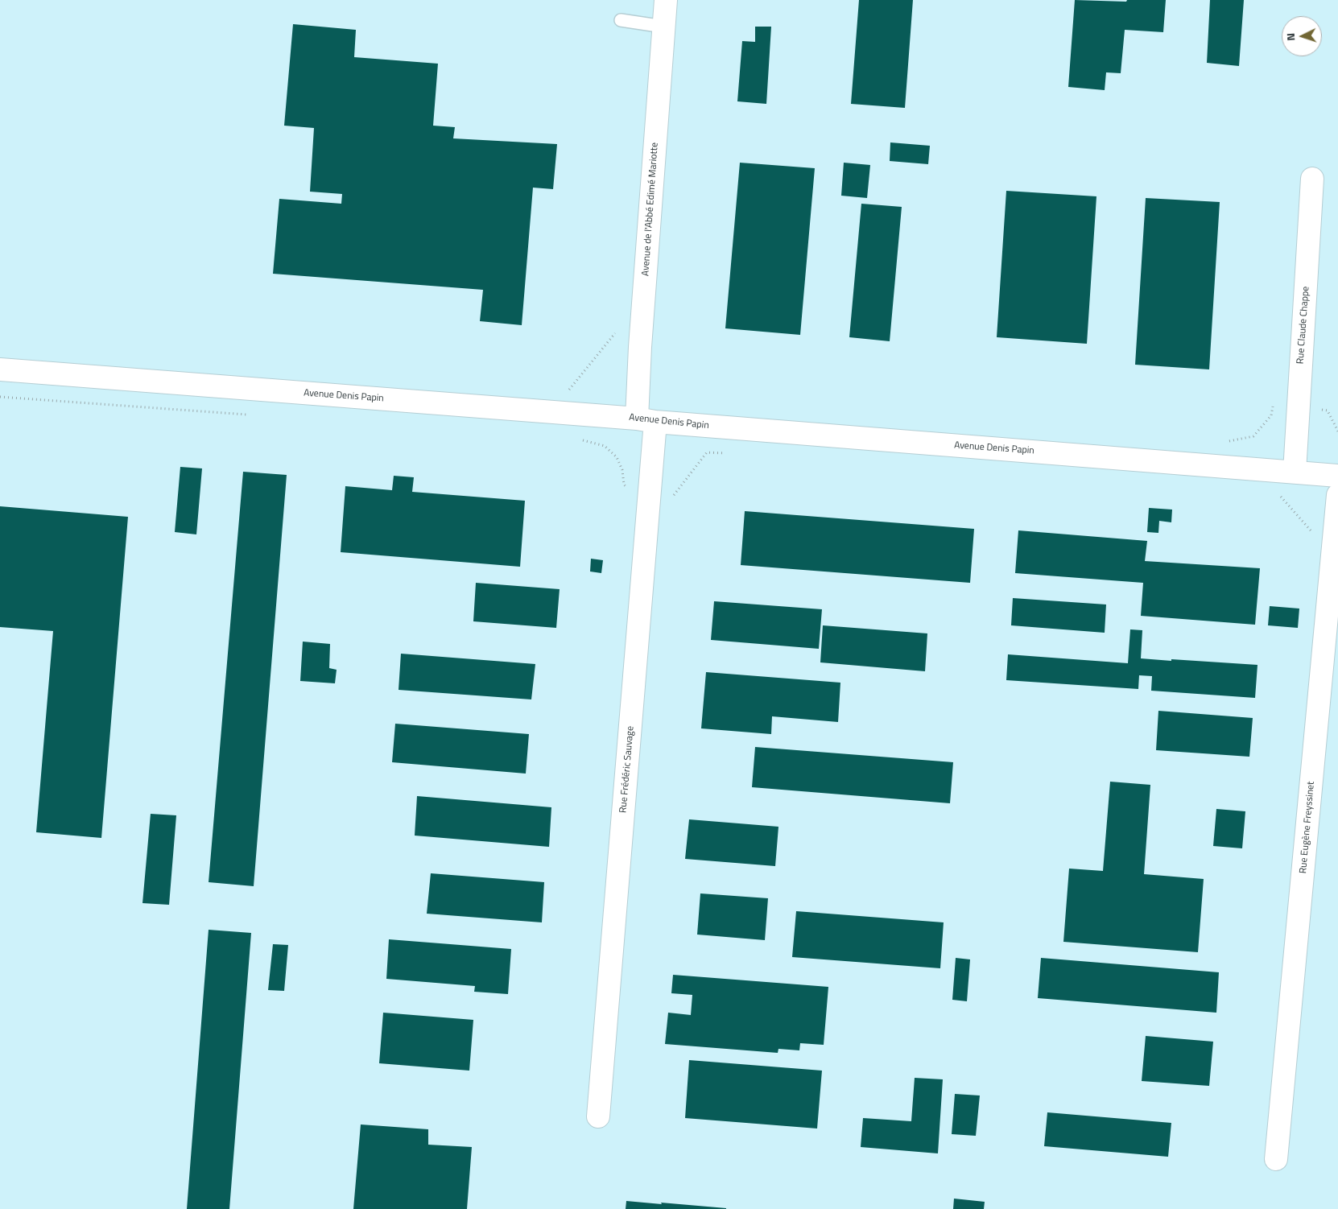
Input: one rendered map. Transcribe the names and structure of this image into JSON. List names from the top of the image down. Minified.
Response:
{"streets":{"street":["Avenue de l'Abbé Edimé Mariotte","Rue Claude Chappe","Avenue Denis Papin","Rue Frédéric Sauvage","Rue Eugène Freyssinet"]},"crossings":[["Avenue de l'Abbé Edimé Mariotte","Avenue Denis Papin"],["Avenue de l'Abbé Edimé Mariotte","Rue Frédéric Sauvage"],["Rue Claude Chappe","Avenue Denis Papin"],["Avenue Denis Papin","Rue Frédéric Sauvage"]],"north":"left"}
